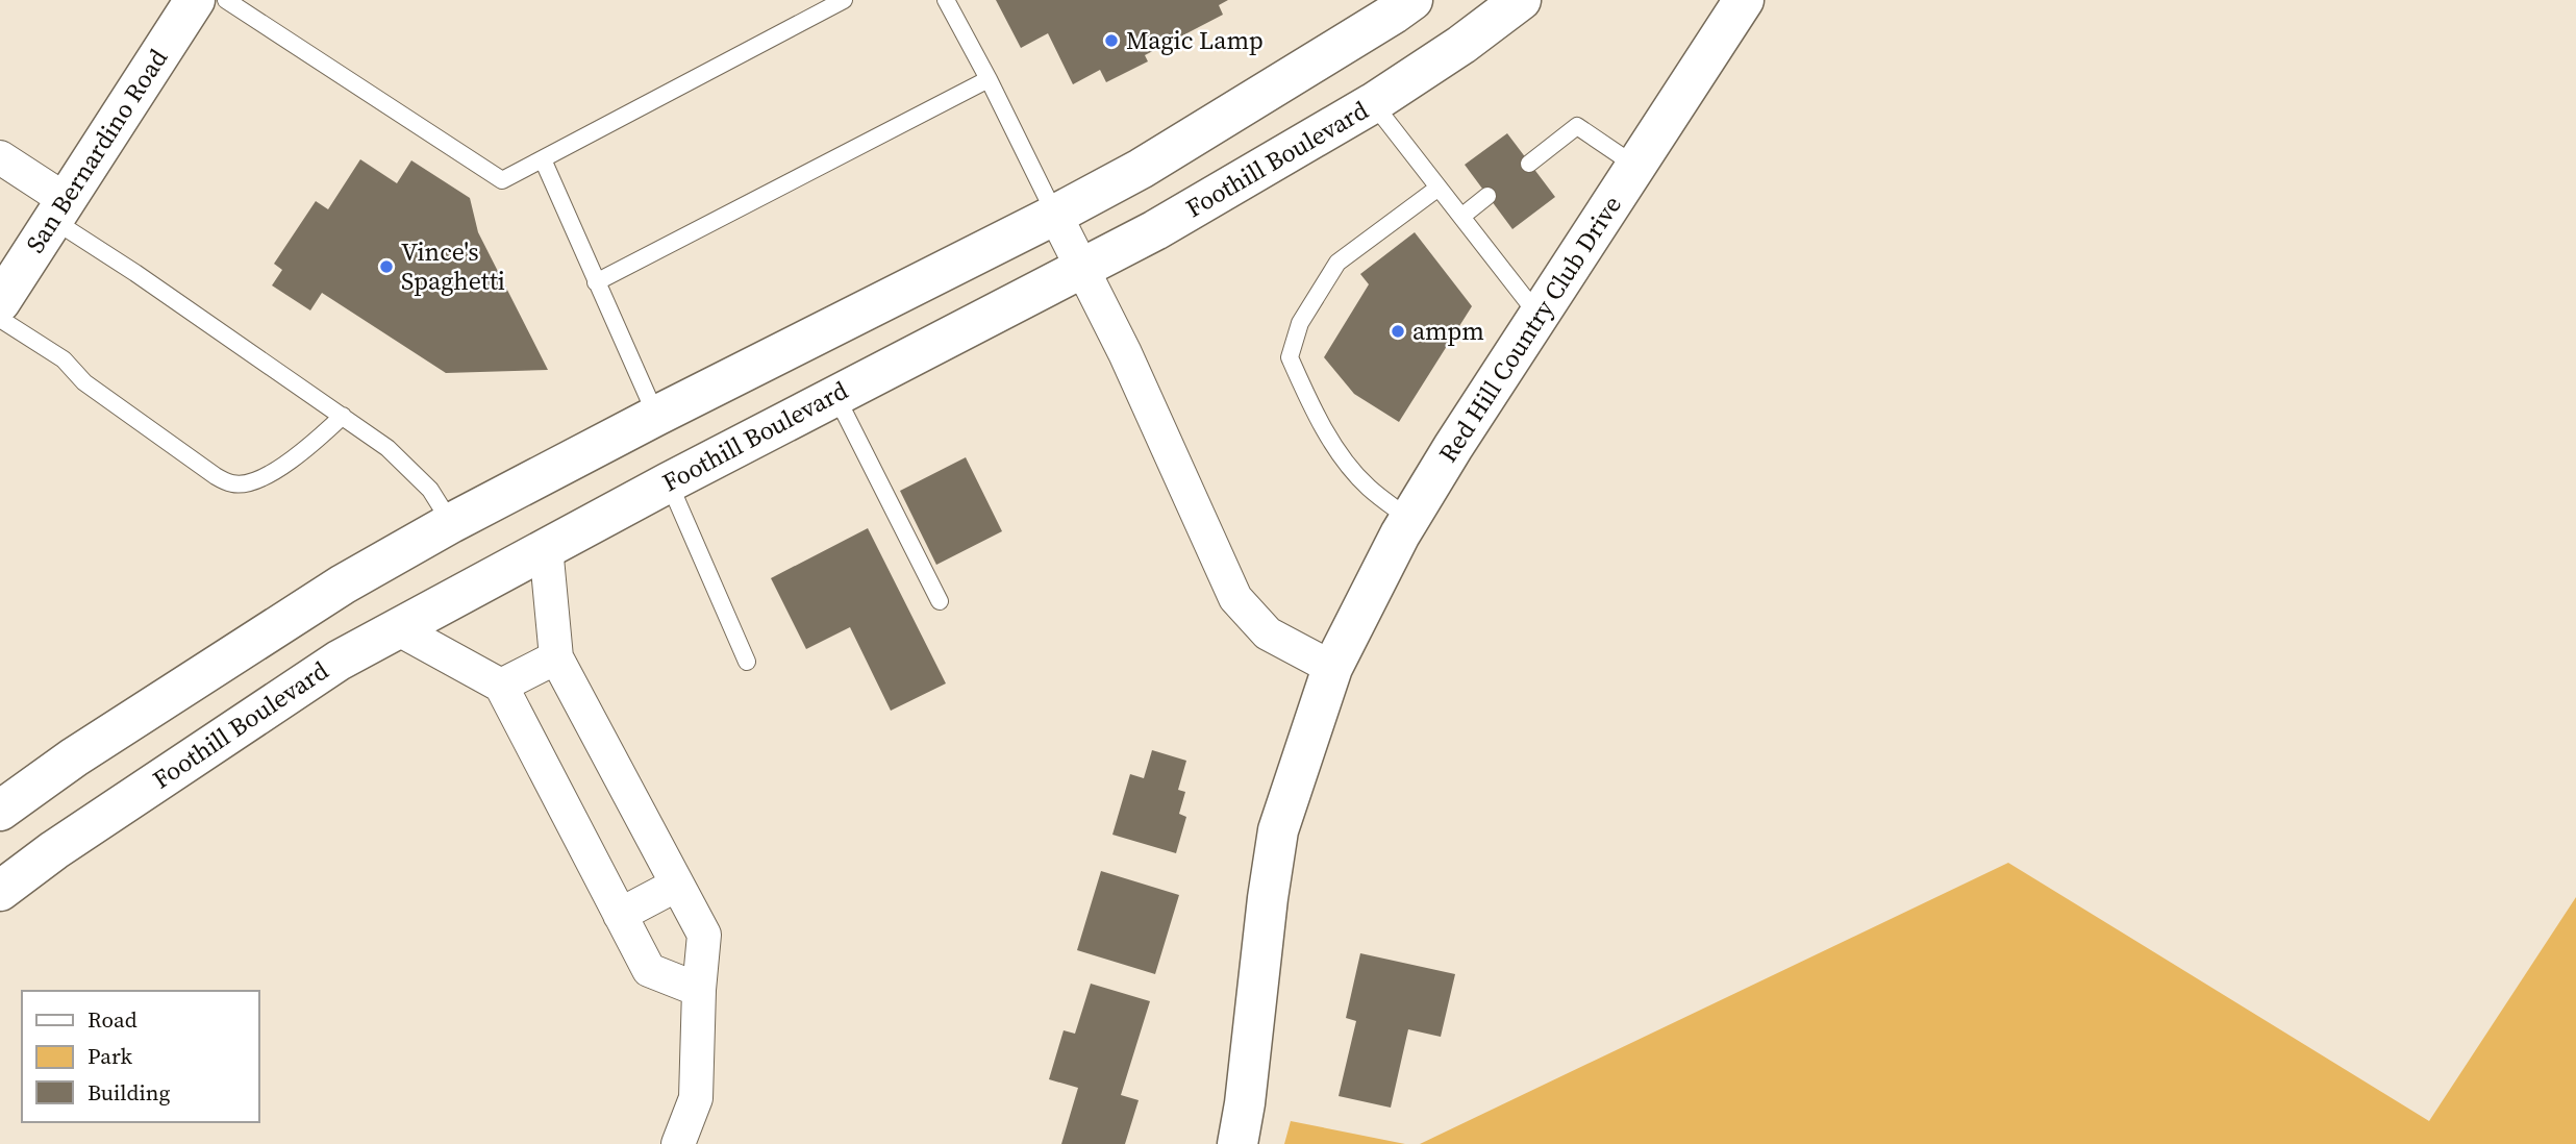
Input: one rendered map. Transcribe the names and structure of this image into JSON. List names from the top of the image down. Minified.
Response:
{"streets":{"main road":["San Bernardino Road","Foothill Boulevard","Red Hill Country Club Drive"]},"places":["Magic Lamp","Vince's Spaghetti","ampm"],"legend":["Road","Park","Building"]}
